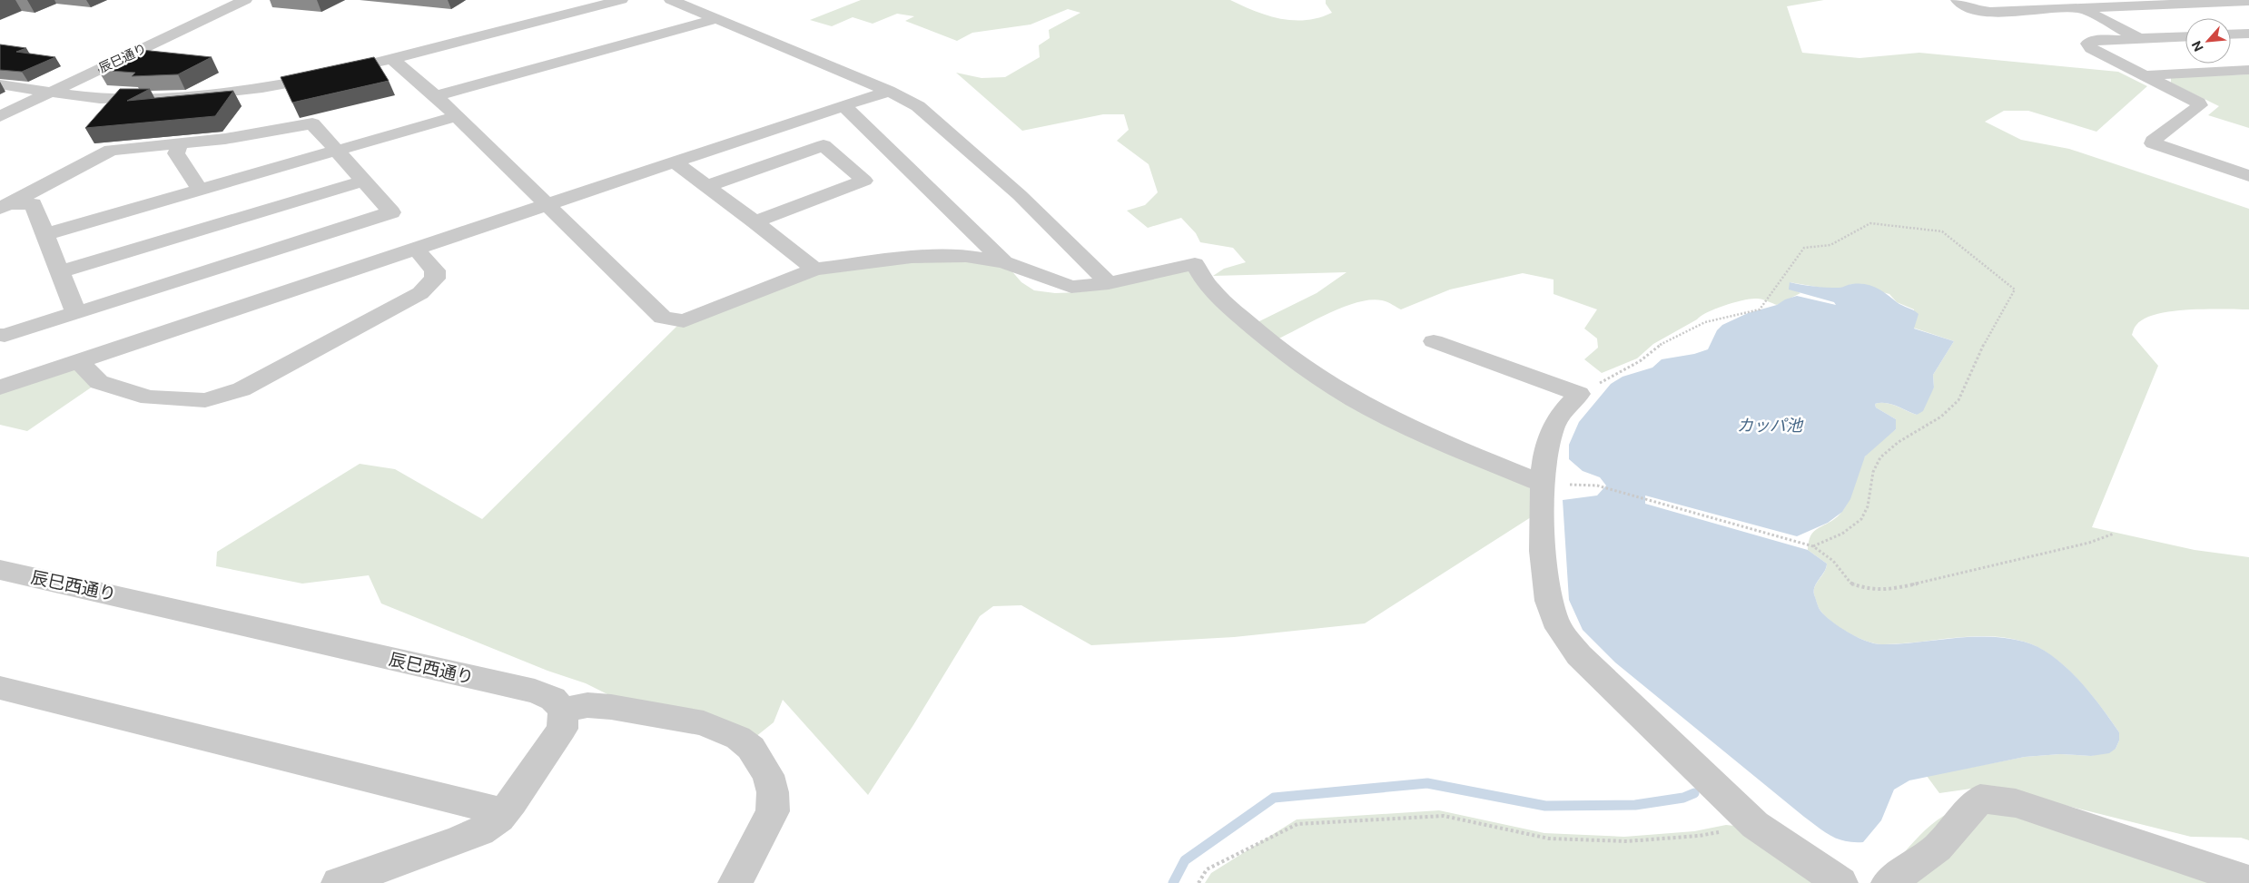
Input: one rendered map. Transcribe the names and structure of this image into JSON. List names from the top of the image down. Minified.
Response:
{"streets":{"street":["辰巳通り","辰巳西通り"]},"water":["カッパ池"],"north":"bottom left"}
